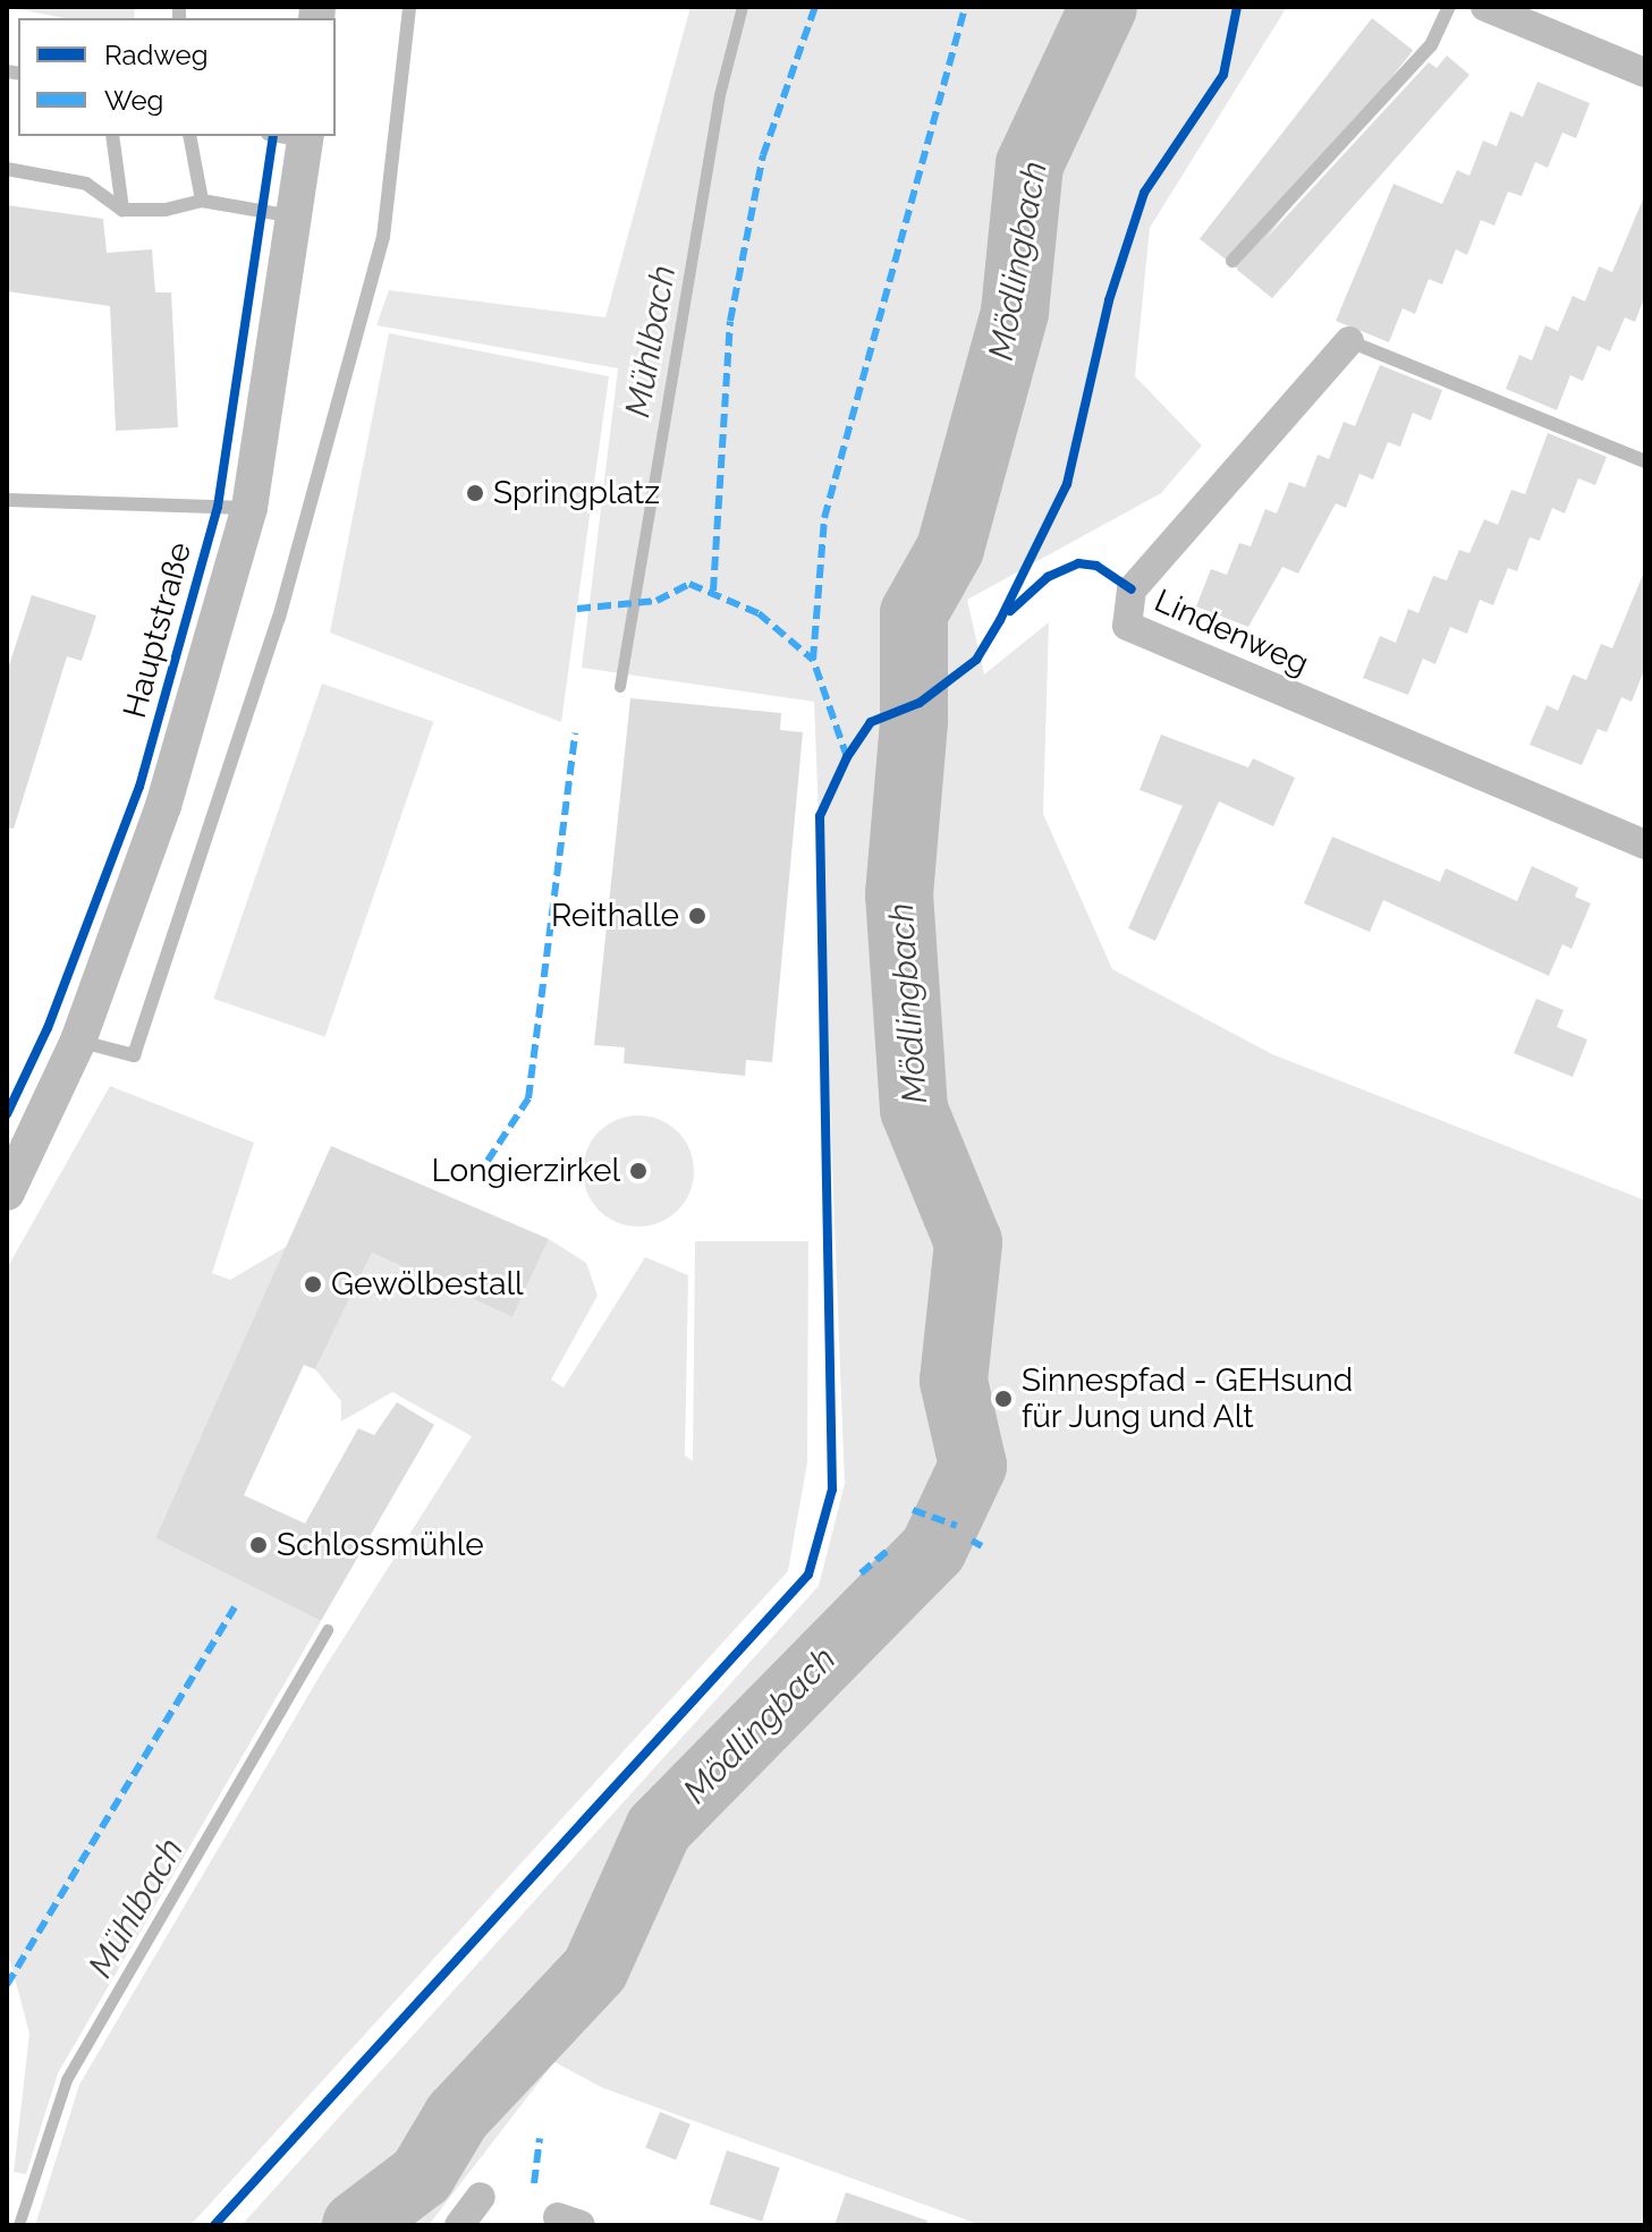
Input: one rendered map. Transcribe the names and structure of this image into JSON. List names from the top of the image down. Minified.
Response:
{"streets":{"street":["Hauptstraße","Lindenweg"]},"water":["Mödlingbach","Mühlbach"],"places":["Springplatz","Reithalle","Longierzirkel","Gewölbestall","Sinnespfad - GEHsund für Jung und Alt","Schlossmühle"],"legend":["Radweg","Weg"]}
